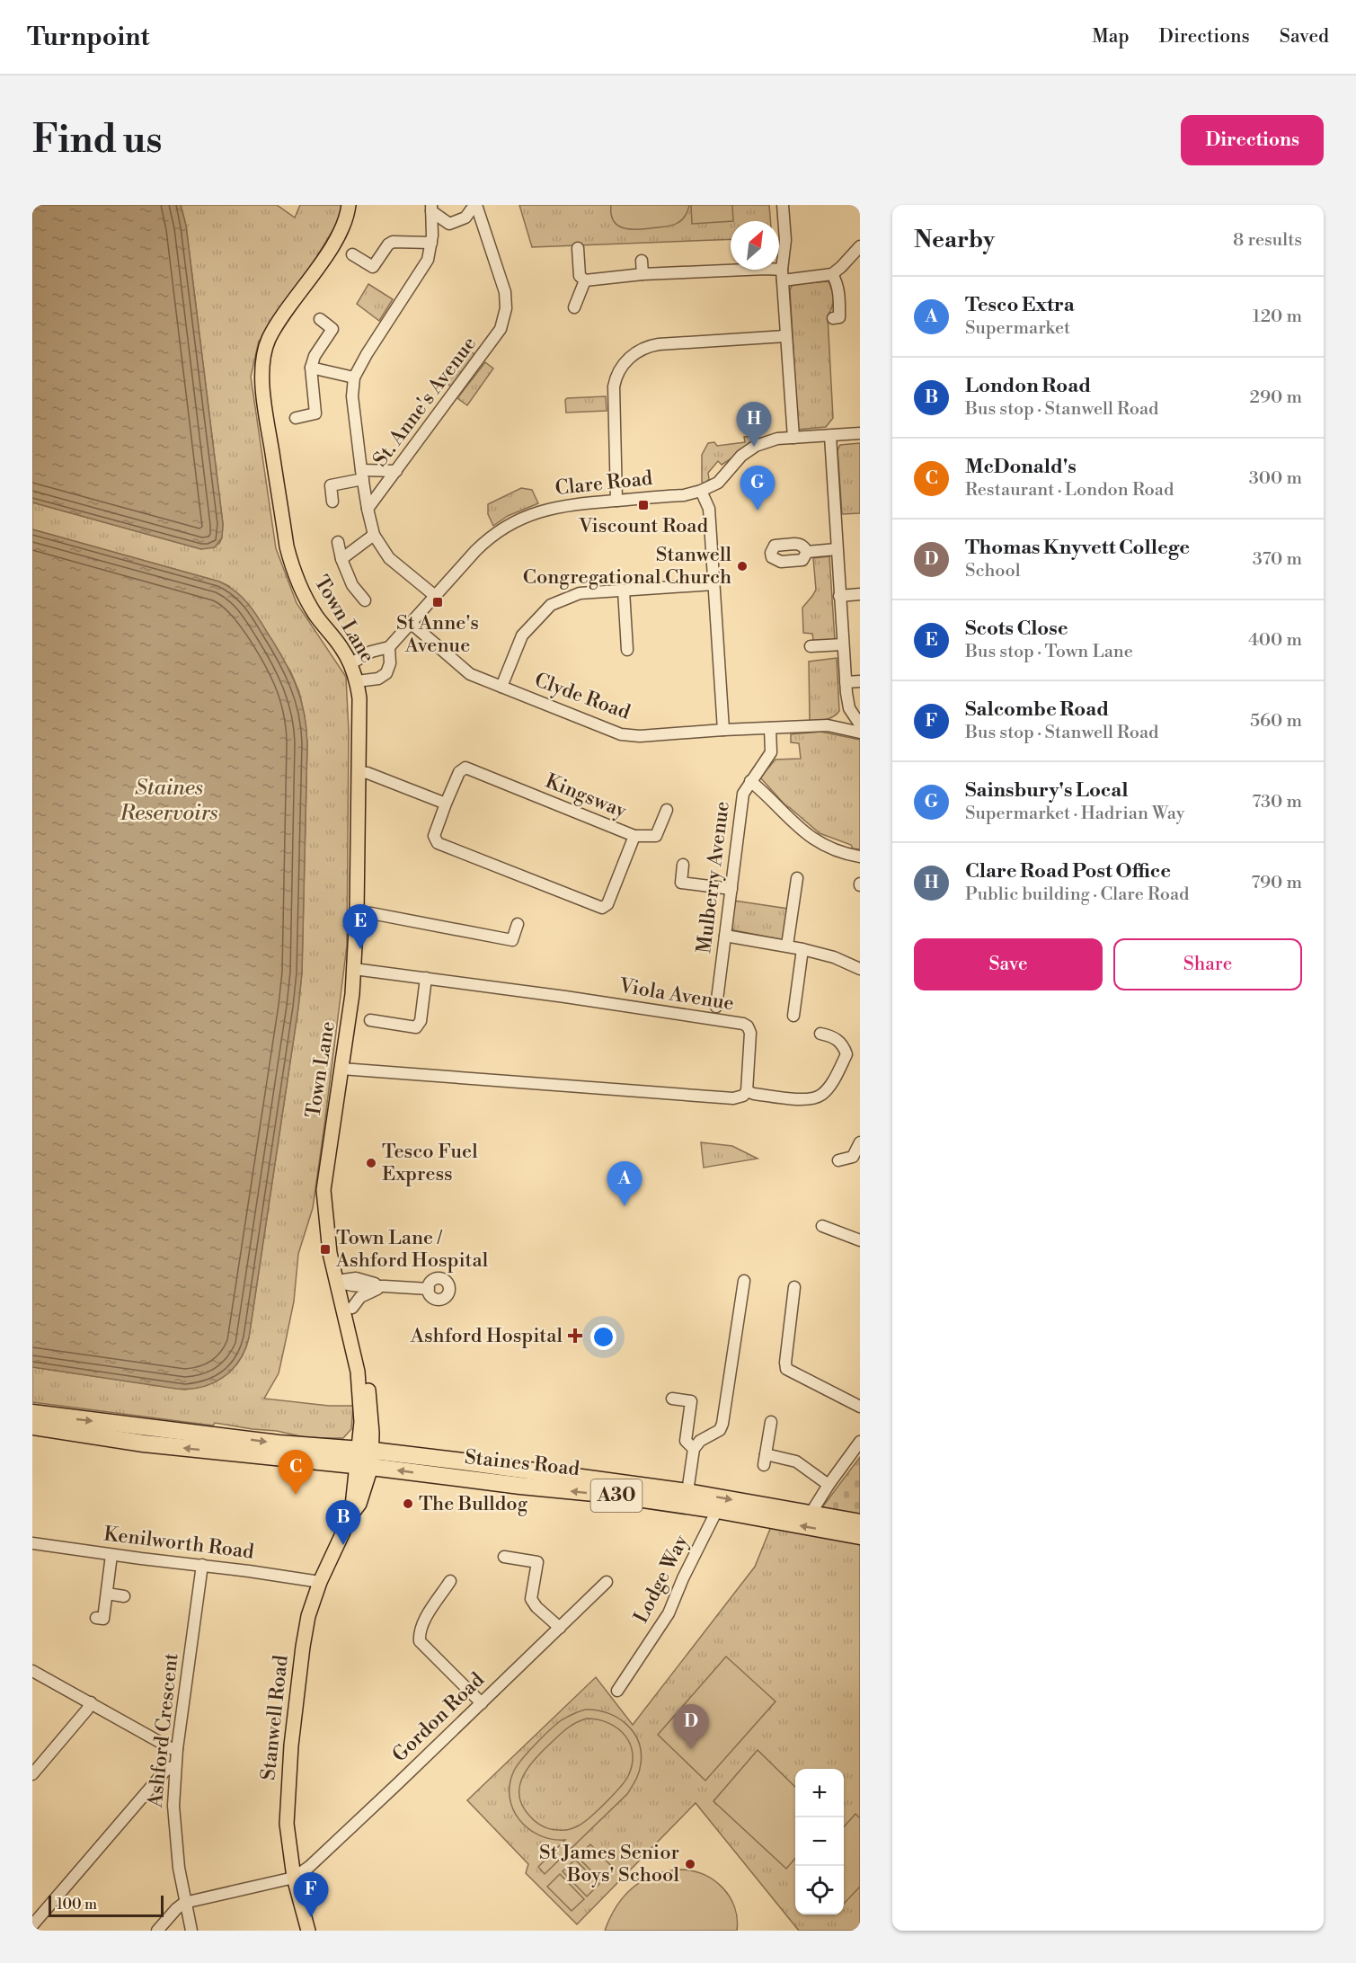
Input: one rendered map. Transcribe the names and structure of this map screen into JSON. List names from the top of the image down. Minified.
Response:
{"streets":{"highway":["Staines Road","A30"],"main road":["Town Lane","Stanwell Road"],"street":["St. Anne's Avenue","Clare Road","Clyde Road","Kingsway","Mulberry Avenue","Viola Avenue","Kenilworth Road","Lodge Way","Gordon Road","Ashford Crescent"]},"crossings":[["Clare Road","Town Lane"],["Clare Road","Clyde Road"],["Town Lane","Viola Avenue"],["Town Lane","Staines Road"],["Town Lane","A30"],["Town Lane","Stanwell Road"],["Clyde Road","Mulberry Avenue"],["Staines Road","A30"],["Staines Road","Lodge Way"],["Staines Road","Stanwell Road"],["A30","Stanwell Road"],["Kenilworth Road","Stanwell Road"],["Kenilworth Road","Ashford Crescent"],["Stanwell Road","Gordon Road"]],"water":["Staines Reservoirs"],"places":{"transit":["Viscount Road","St Anne's Avenue","Town Lane / Ashford Hospital"],"other":["Stanwell Congregational Church","Tesco Fuel Express","The Bulldog","St James Senior Boys' School"],"health":["Ashford Hospital"]},"scale_bar":"100 m","north":"top right","page":{"header":"Turnpoint","nav":["Map","Directions","Saved"],"buttons":["Directions",["Save","Share"]],"title":"Find us","heading":["Nearby","8 results"],"list":[{"mark":"A","name":"Tesco Extra","note":"Supermarket","value":"120 m"},{"mark":"B","name":"London Road","note":"Bus stop · Stanwell Road","value":"290 m"},{"mark":"C","name":"McDonald's","note":"Restaurant · London Road","value":"300 m"},{"mark":"D","name":"Thomas Knyvett College","note":"School","value":"370 m"},{"mark":"E","name":"Scots Close","note":"Bus stop · Town Lane","value":"400 m"},{"mark":"F","name":"Salcombe Road","note":"Bus stop · Stanwell Road","value":"560 m"},{"mark":"G","name":"Sainsbury's Local","note":"Supermarket · Hadrian Way","value":"730 m"},{"mark":"H","name":"Clare Road Post Office","note":"Public building · Clare Road","value":"790 m"}],"pins":["H","G","E","A","C","B","D","F"],"map_buttons":["+","−"],"scale":"100 m"}}
